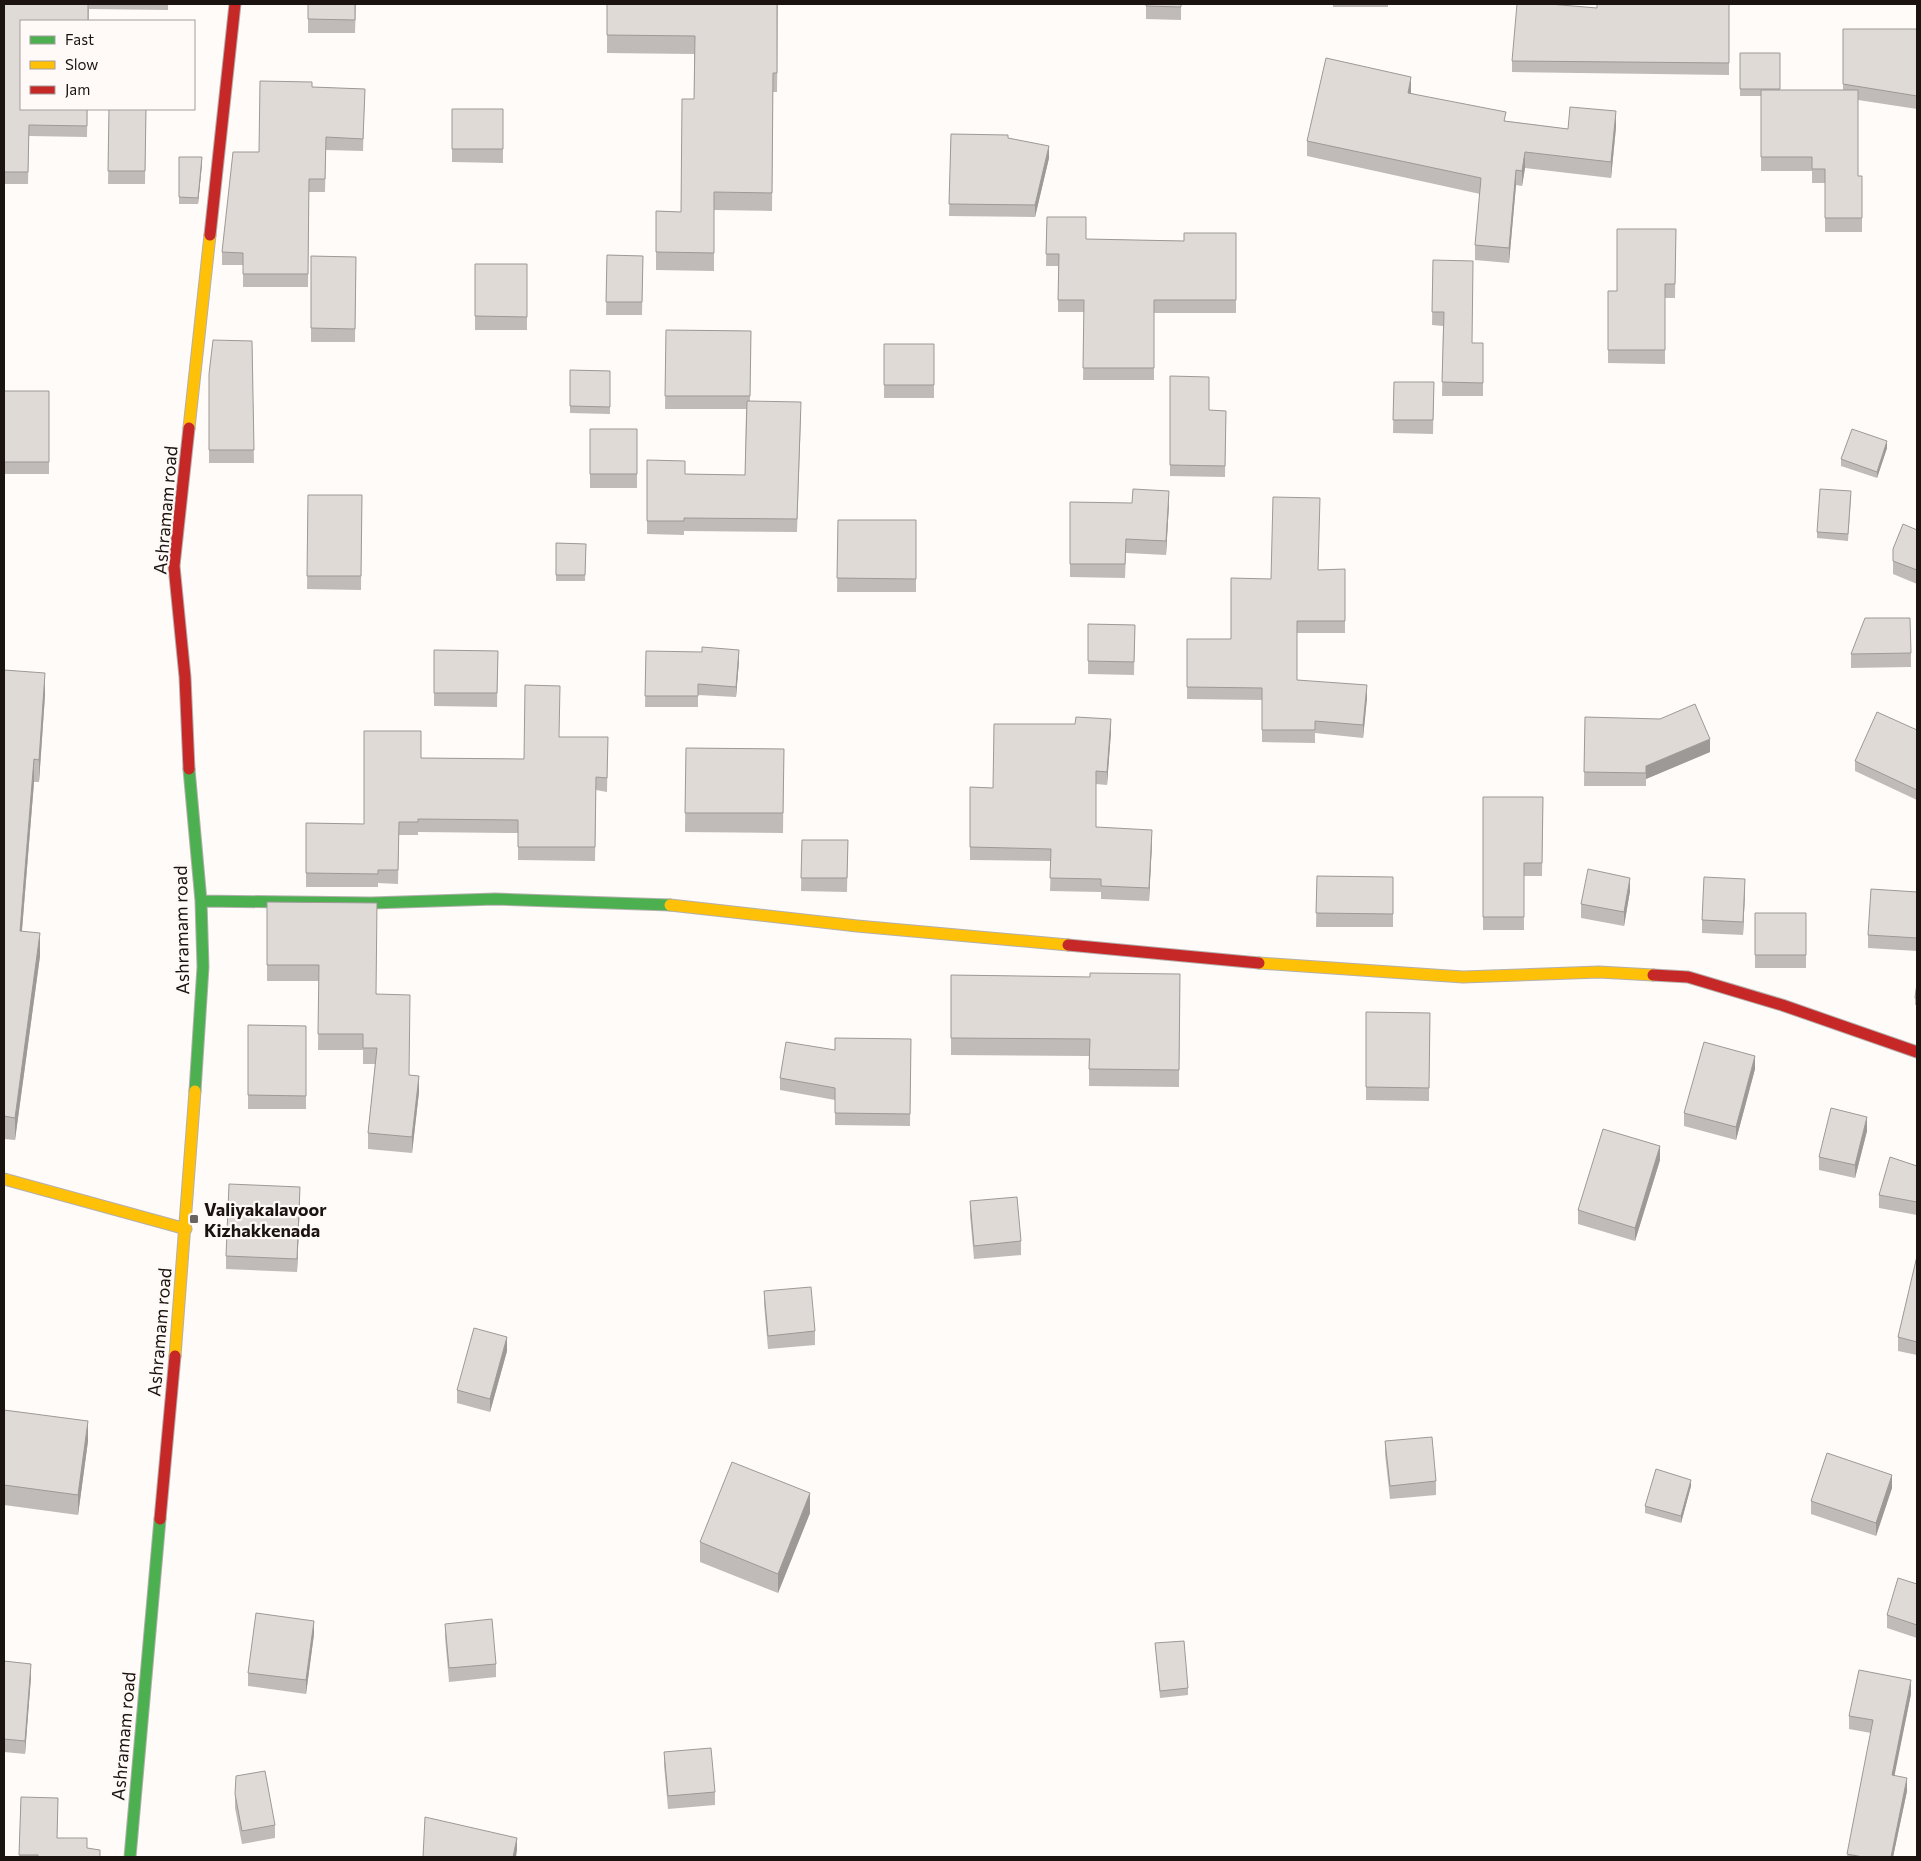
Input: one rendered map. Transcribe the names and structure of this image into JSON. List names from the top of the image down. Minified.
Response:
{"streets":{"street":["Ashramam road"]},"places":{"transit":["Valiyakalavoor Kizhakkenada"]},"legend":["Fast","Slow","Jam"]}
